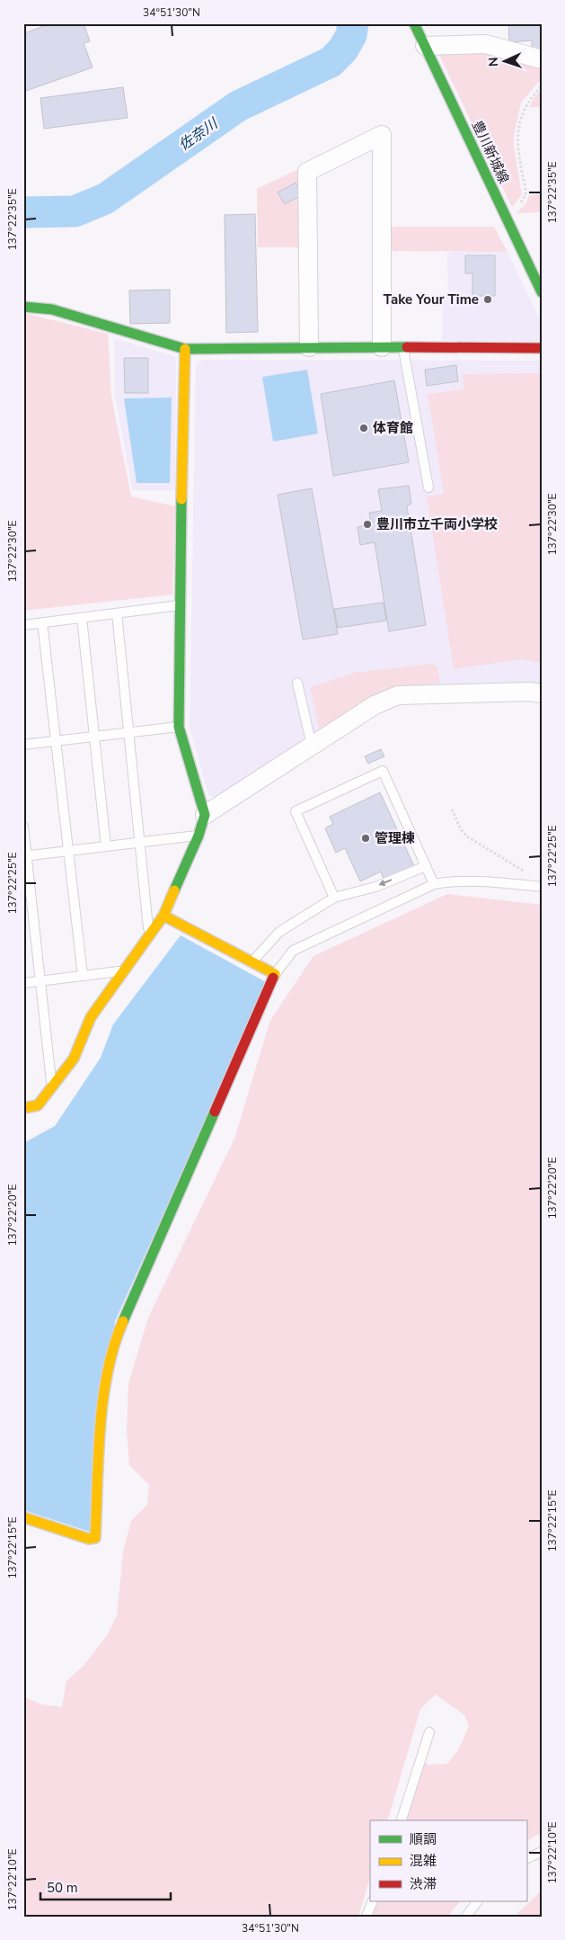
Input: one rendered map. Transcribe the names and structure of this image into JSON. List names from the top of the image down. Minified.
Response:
{"streets":{"street":["豊川新城線"]},"water":["佐奈川"],"places":["Take Your Time","体育館","豊川市立千両小学校","管理棟"],"legend":["順調","混雑","渋滞"],"scale_bar":"50 m","north":"left","coordinates":["34°51'30\"N","137°22'35\"E","137°22'30\"E","137°22'25\"E","137°22'20\"E","137°22'15\"E","137°22'10\"E"]}
